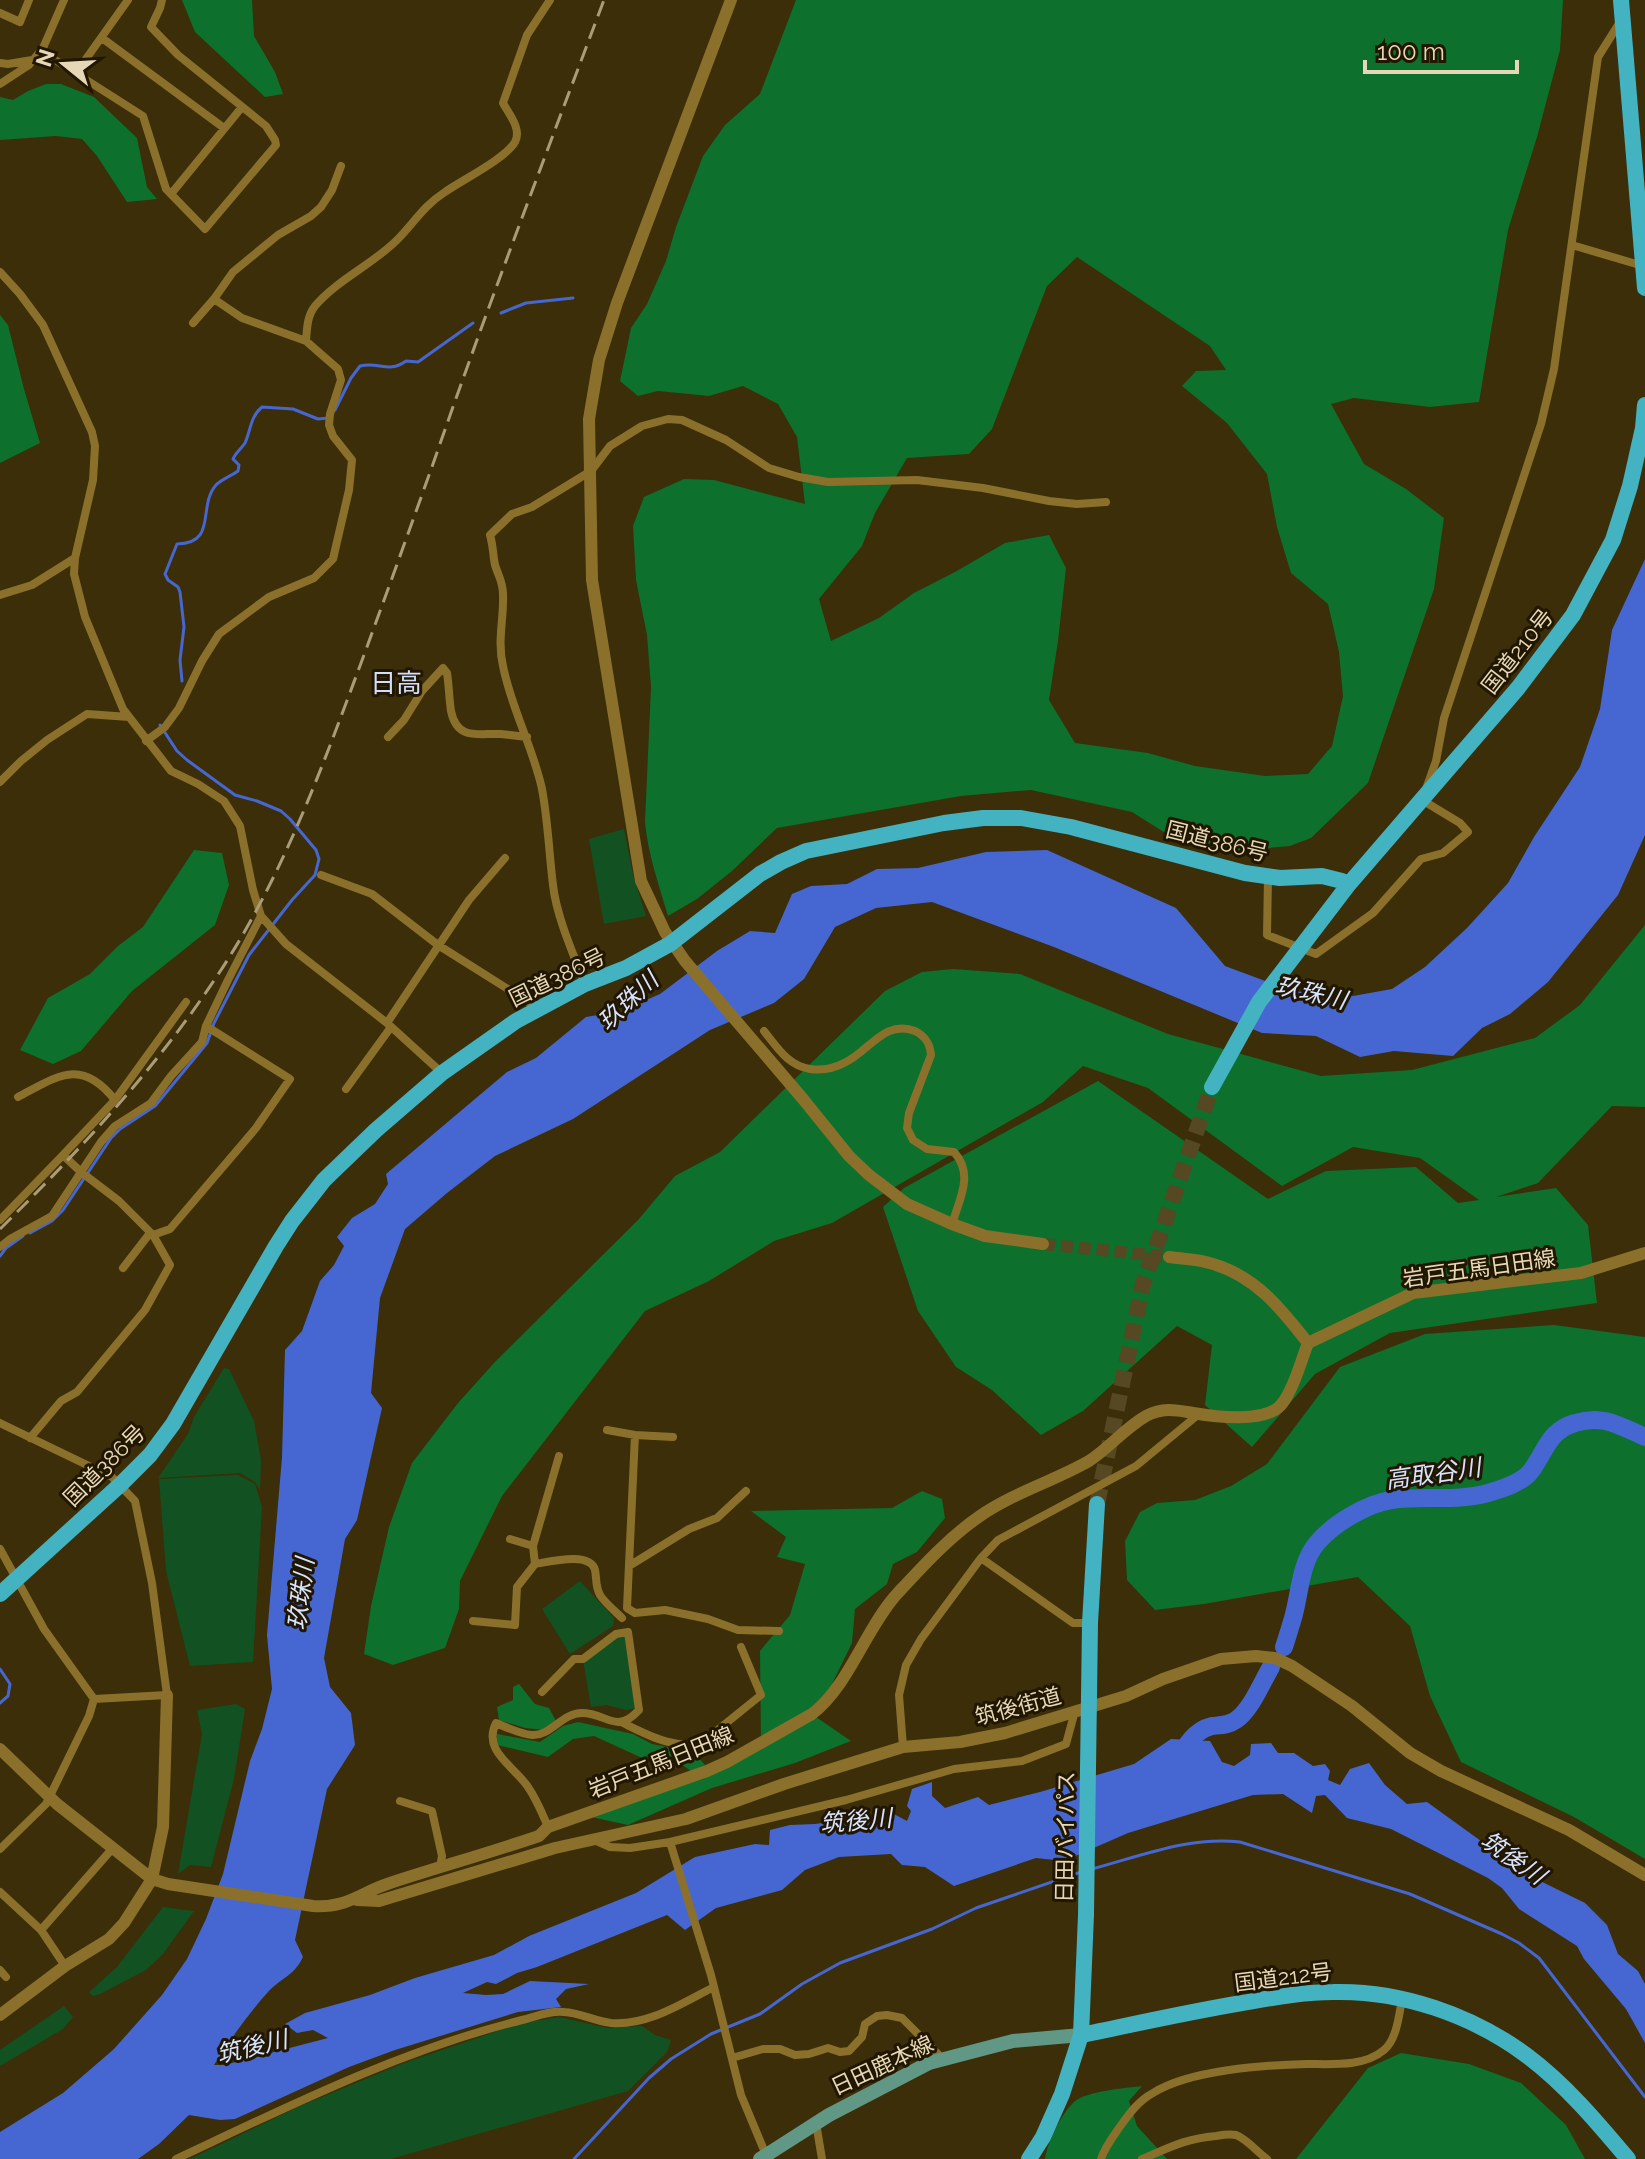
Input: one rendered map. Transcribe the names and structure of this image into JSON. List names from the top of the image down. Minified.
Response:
{"streets":{"highway":["国道210号","国道386号","日田バイパス","国道212号"],"main road":["日田鹿本線"],"street":["岩戸五馬日田線","筑後街道"]},"crossings":[["国道210号","国道386号"],["岩戸五馬日田線","筑後街道"],["日田バイパス","国道212号"],["日田バイパス","日田鹿本線"],["国道212号","日田鹿本線"]],"districts":["日高"],"water":["玖珠川","高取谷川","筑後川"],"scale_bar":"100 m","north":"left"}
